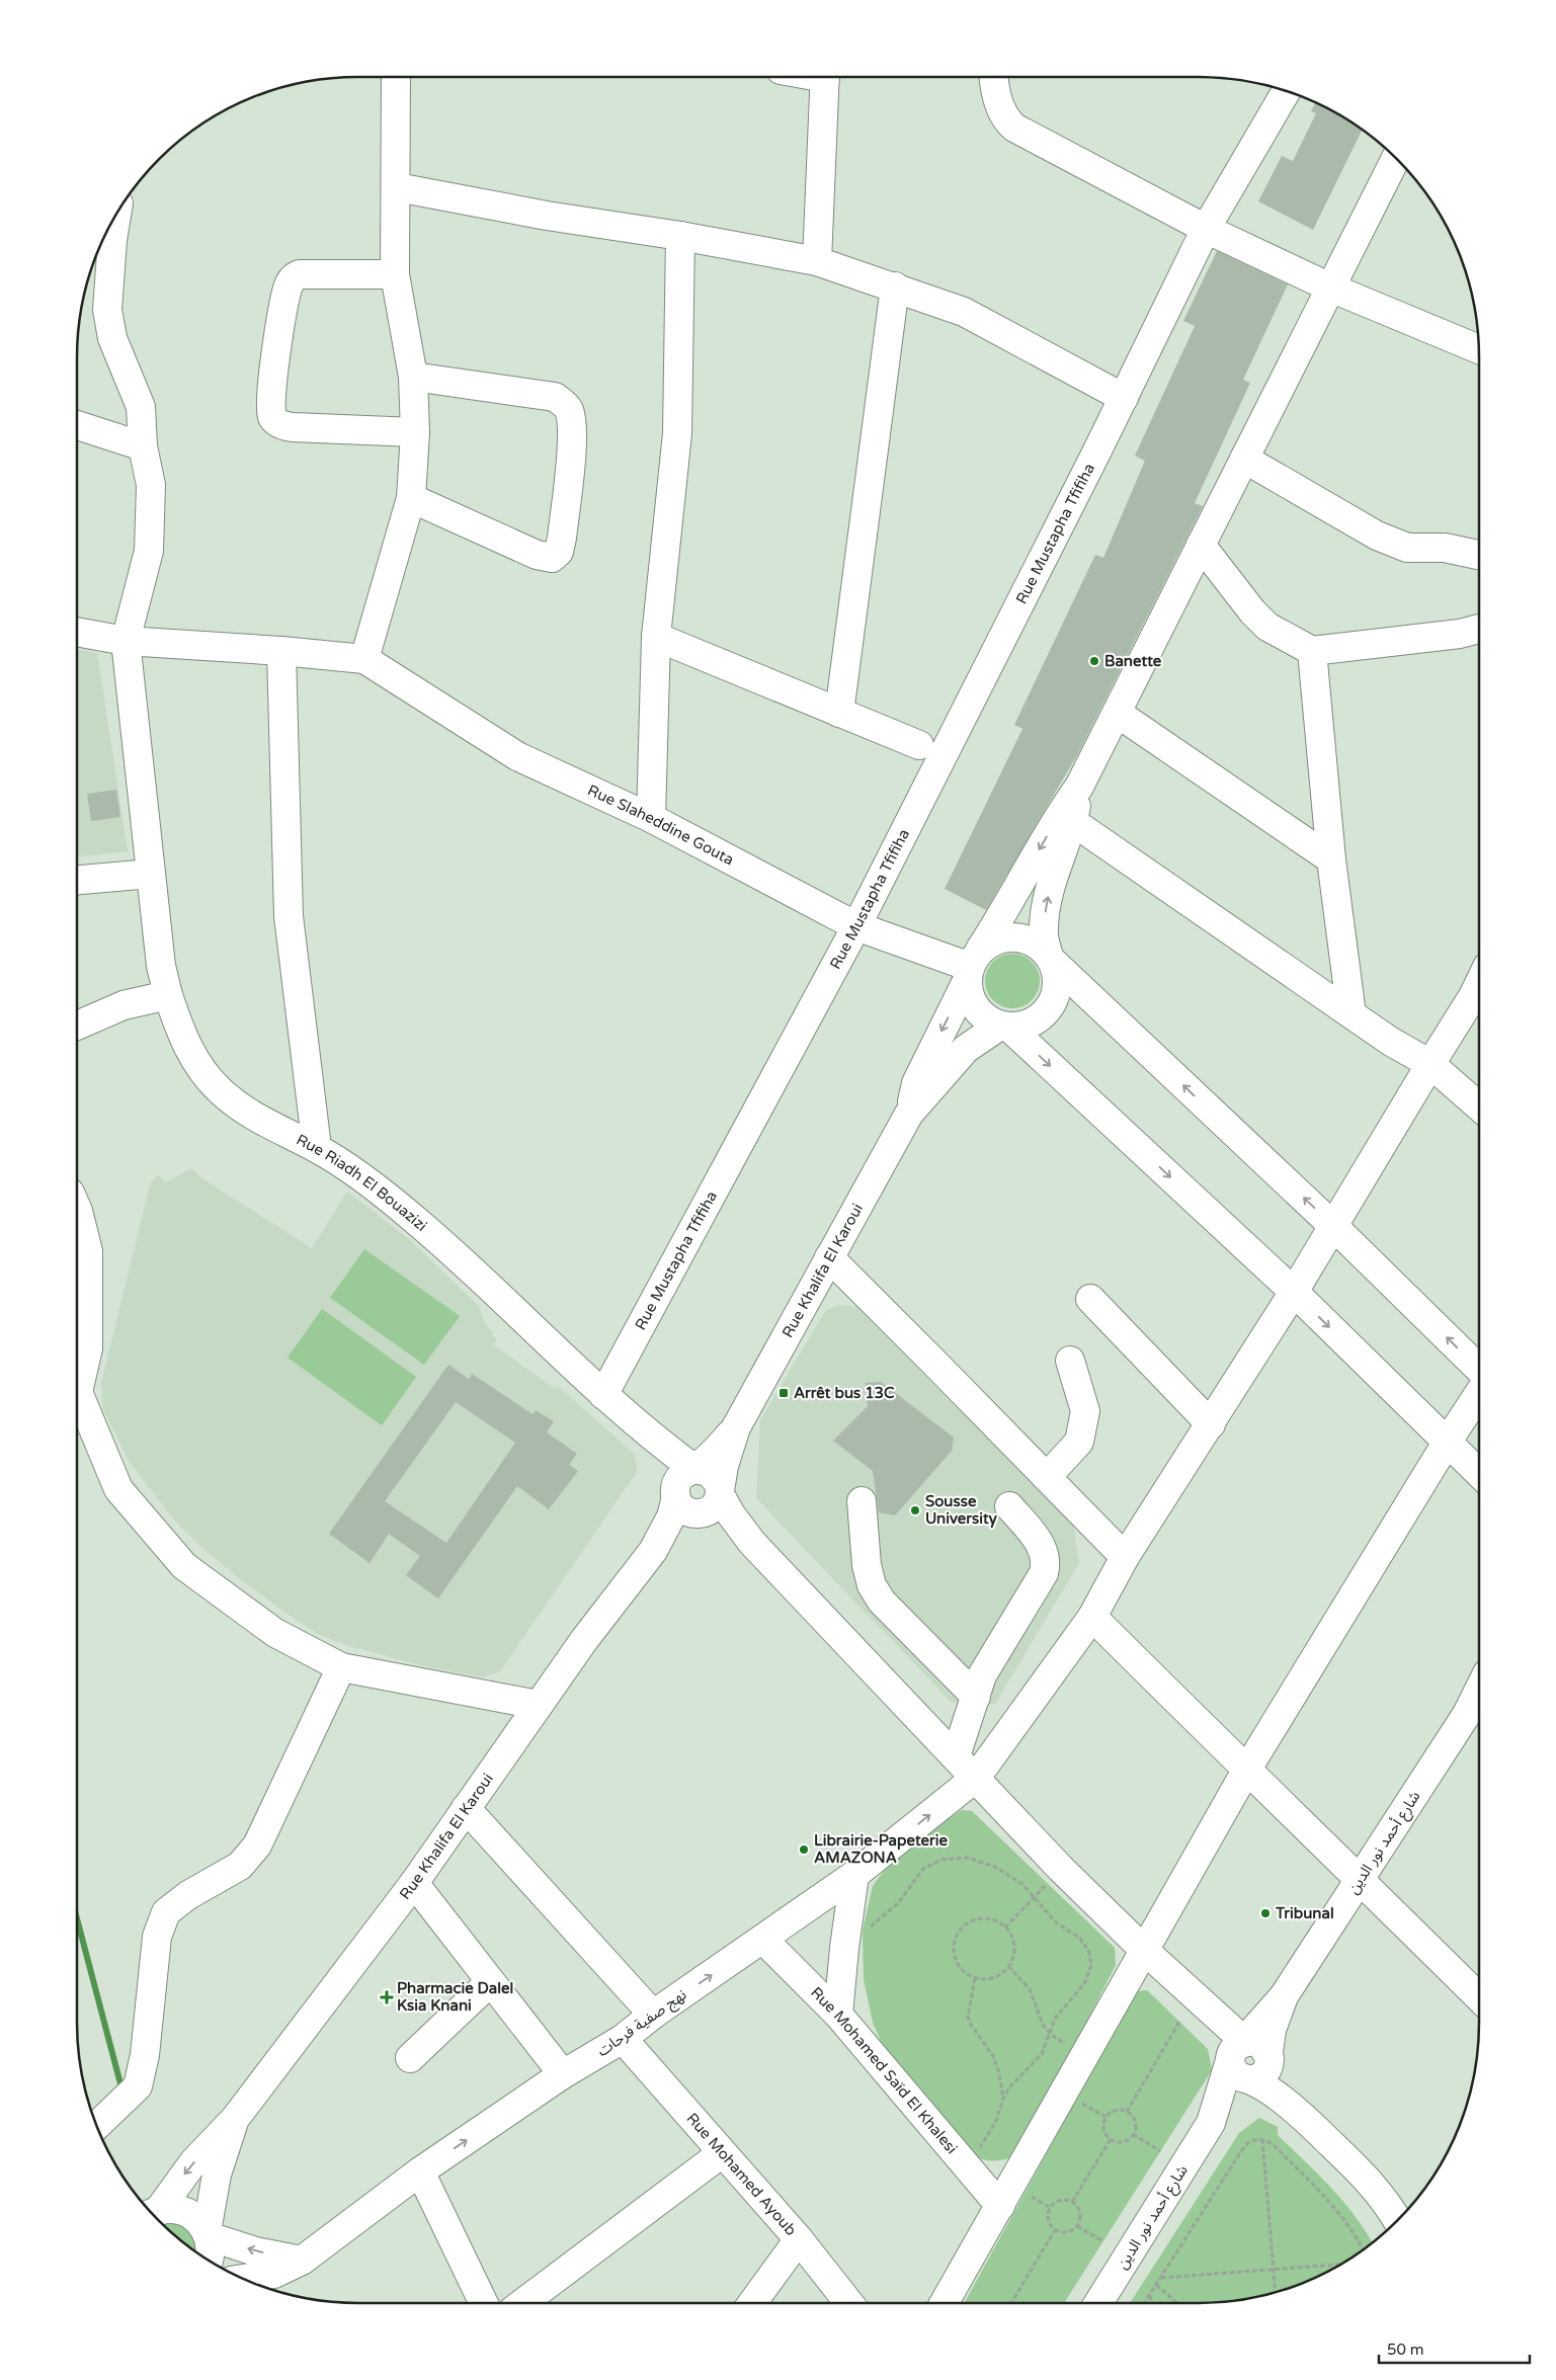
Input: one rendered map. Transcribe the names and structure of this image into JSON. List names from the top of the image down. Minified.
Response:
{"streets":{"street":["Rue Mustapha Tfifiha","Rue Slaheddine Gouta","Rue Riadh El Bouazizi","Rue Khalifa El Karoui","شارع أحمد نور الدين","نهج صفية فرحات","Rue Mohamed Saïd El Khalesi","Rue Mohamed Ayoub"]},"crossings":[["Rue Mustapha Tfifiha","Rue Slaheddine Gouta"],["Rue Mustapha Tfifiha","Rue Riadh El Bouazizi"],["Rue Slaheddine Gouta","Rue Khalifa El Karoui"],["Rue Riadh El Bouazizi","Rue Khalifa El Karoui"],["نهج صفية فرحات","Rue Mohamed Saïd El Khalesi"],["نهج صفية فرحات","Rue Mohamed Ayoub"]],"places":{"other":["Banette","Sousse University","Librairie-Papeterie AMAZONA","Tribunal"],"transit":["Arrêt bus 13C"],"health":["Pharmacie Dalel Ksia Knani"]},"scale_bar":"50 m"}
